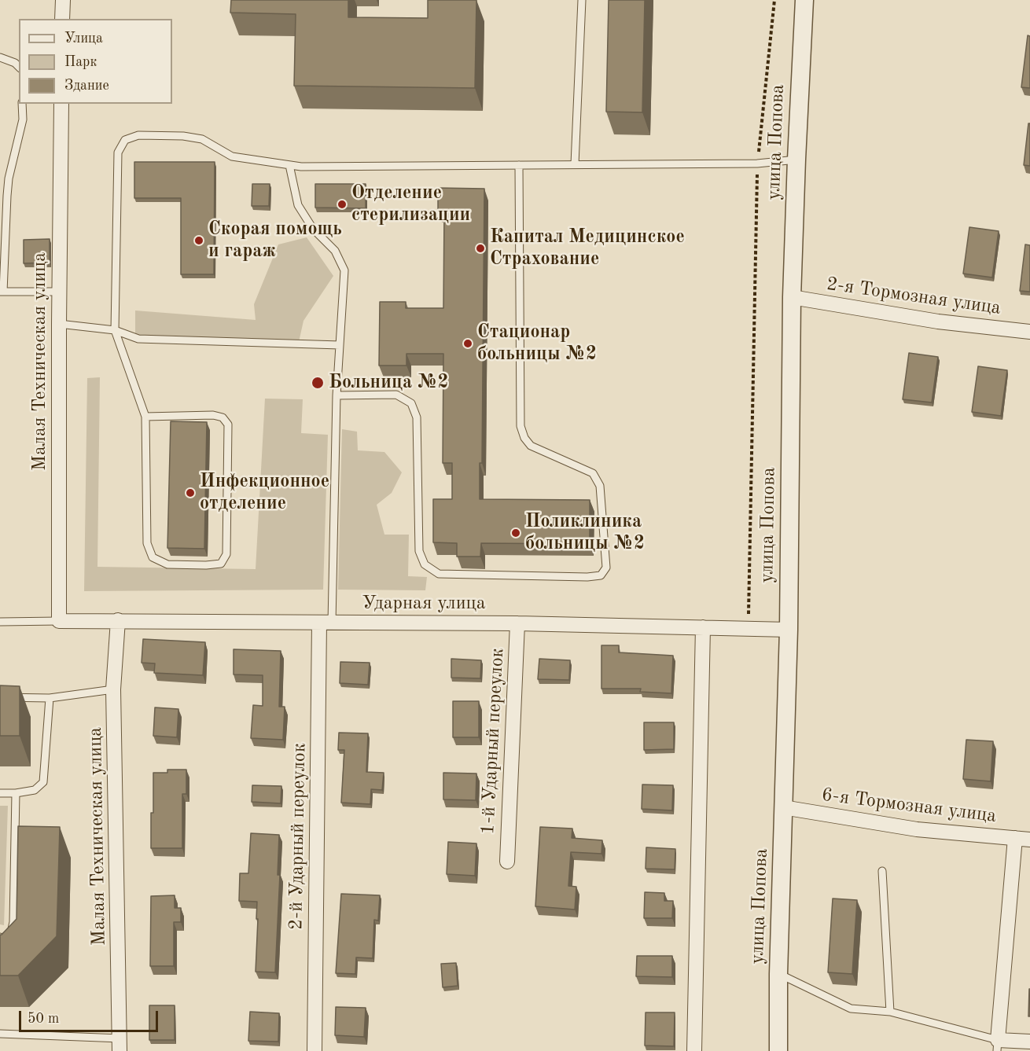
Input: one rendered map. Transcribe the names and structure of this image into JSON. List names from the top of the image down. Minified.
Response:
{"streets":{"street":["улица Попова","2-я Тормозная улица","Малая Техническая улица","Ударная улица","1-й Ударный переулок","6-я Тормозная улица","2-й Ударный переулок"]},"crossings":[["улица Попова","2-я Тормозная улица"],["улица Попова","Ударная улица"],["улица Попова","6-я Тормозная улица"],["Малая Техническая улица","Ударная улица"],["Ударная улица","1-й Ударный переулок"],["Ударная улица","2-й Ударный переулок"]],"places":["Отделение стерилизации","Скорая помощь и гараж","Капитал Медицинское Страхование","Стационар больницы №2","Больница №2","Инфекционное отделение","Поликлиника больницы №2"],"legend":["Улица","Парк","Здание"],"scale_bar":"50 m"}
